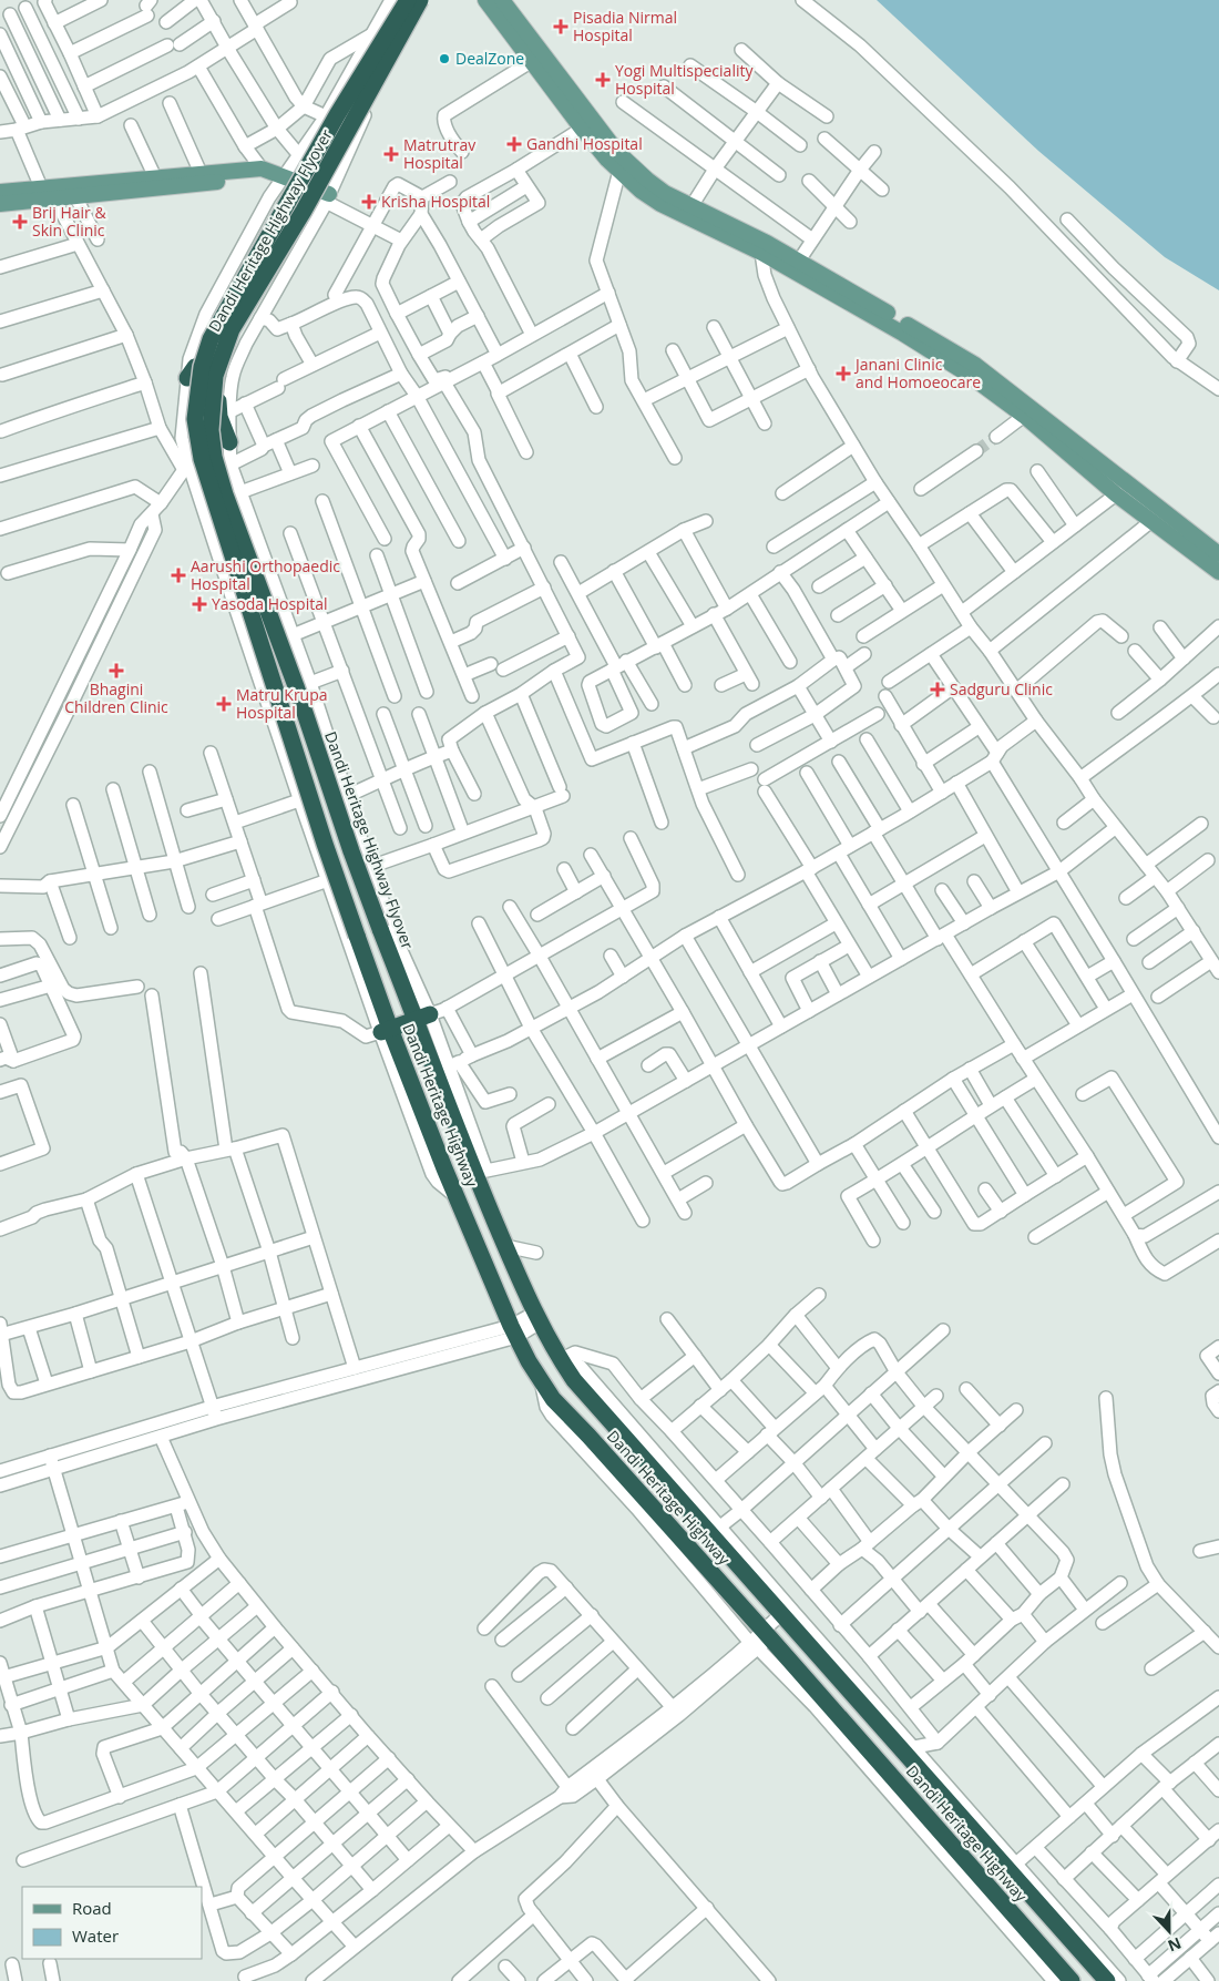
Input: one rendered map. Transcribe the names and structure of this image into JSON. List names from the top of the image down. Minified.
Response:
{"streets":{"highway":["Dandi Heritage Highway Flyover","Dandi Heritage Highway"]},"crossings":[["Dandi Heritage Highway Flyover","Dandi Heritage Highway"]],"places":{"health":["Pisadia Nirmal Hospital","Yogi Multispeciality Hospital","Gandhi Hospital","Matrutrav Hospital","Krisha Hospital","Brij Hair & Skin Clinic","Janani Clinic and Homoeocare","Aarushi Orthopaedic Hospital","Yasoda Hospital","Bhagini Children Clinic","Sadguru Clinic","Matru Krupa Hospital"],"other":["DealZone"]},"legend":["Road","Water"],"north":"bottom"}
